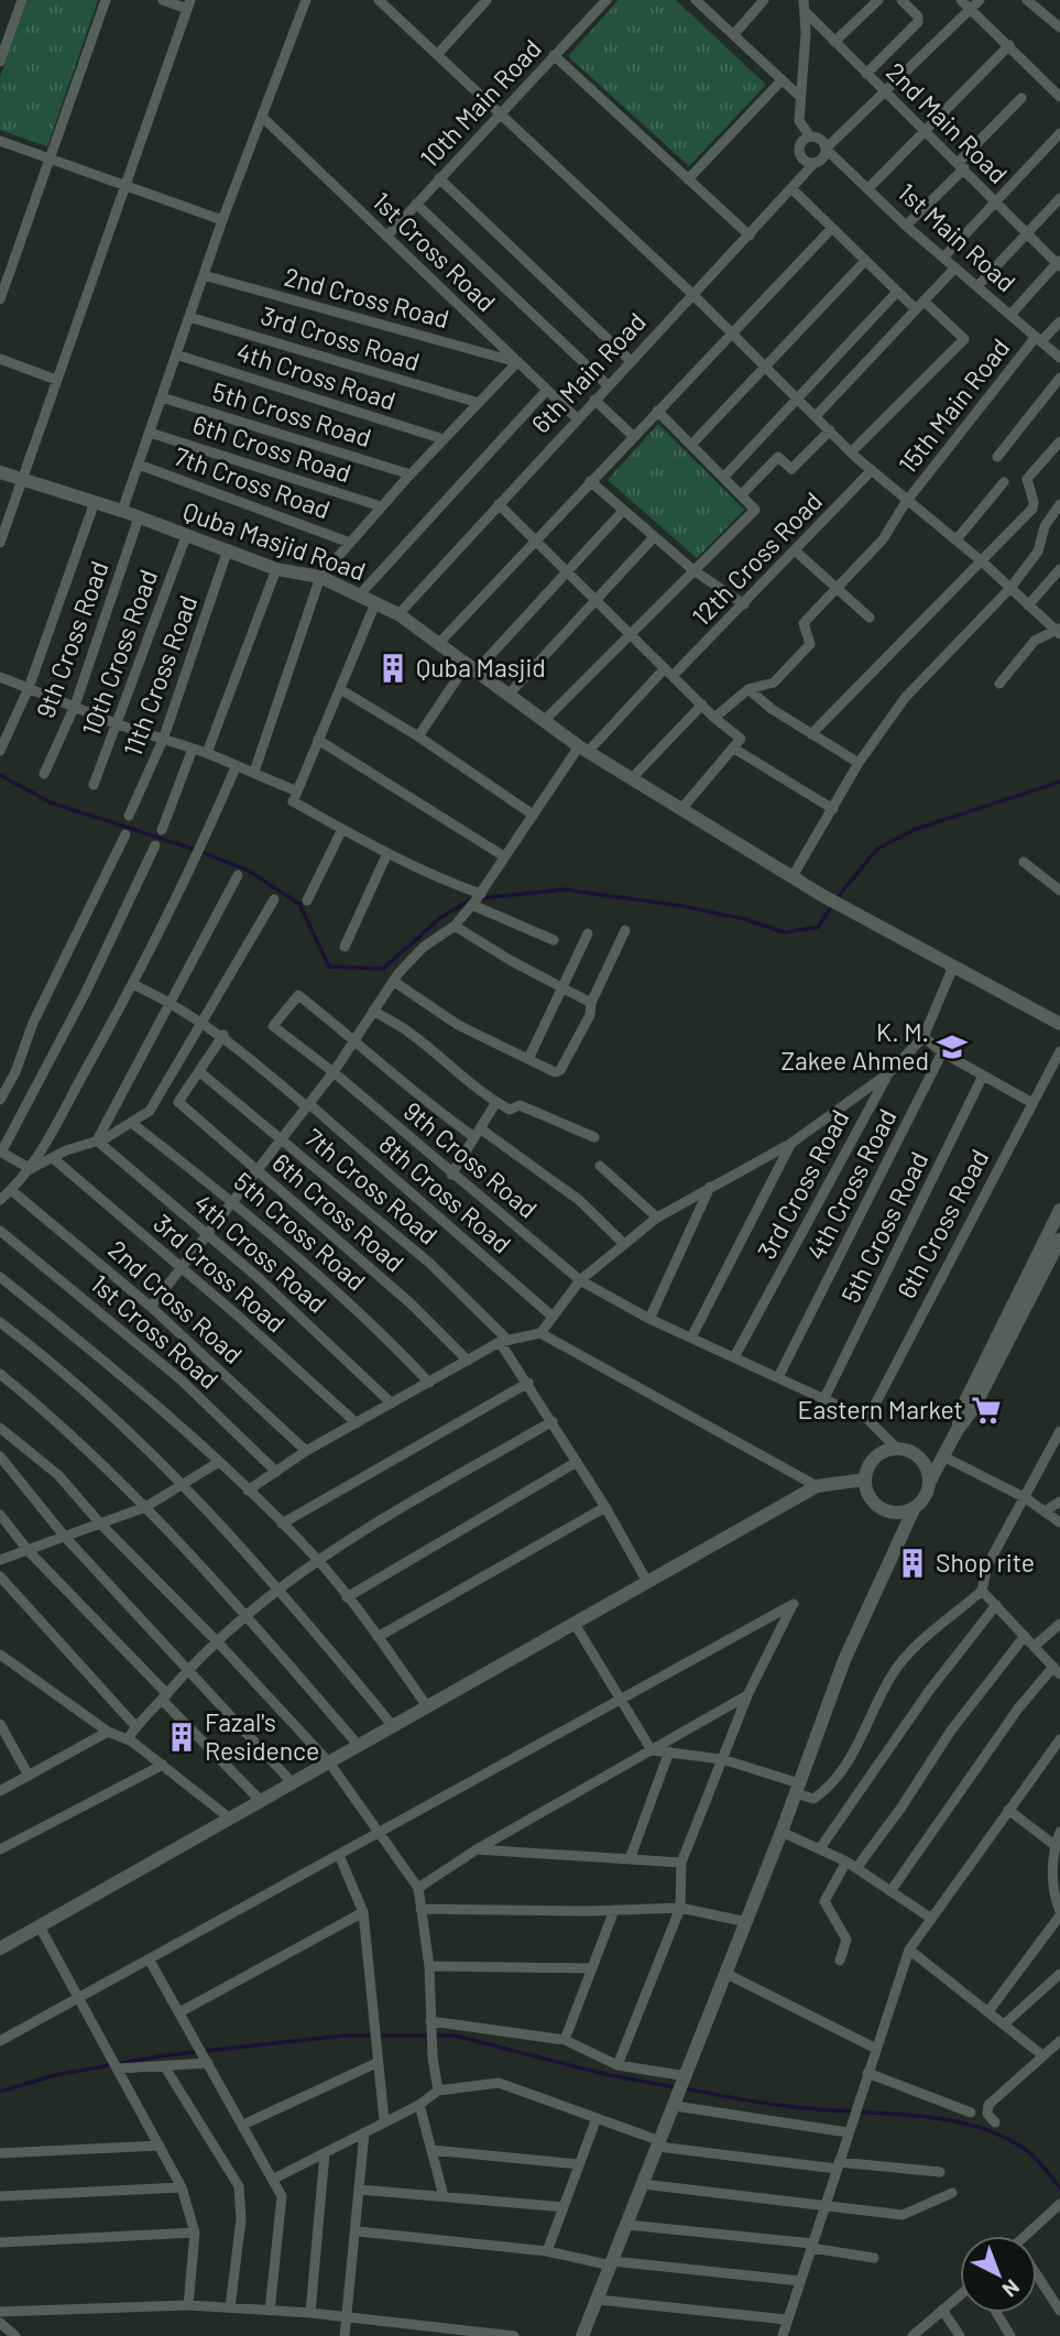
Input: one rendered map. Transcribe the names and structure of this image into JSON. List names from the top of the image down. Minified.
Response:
{"streets":{"street":["10th Main Road","2nd Main Road","1st Main Road","1st Cross Road","2nd Cross Road","3rd Cross Road","6th Main Road","4th Cross Road","15th Main Road","5th Cross Road","6th Cross Road","7th Cross Road","Quba Masjid Road","12th Cross Road","9th Cross Road","10th Cross Road","11th Cross Road","8th Cross Road"]},"crossings":[["10th Main Road","1st Cross Road"],["1st Main Road","6th Main Road"],["1st Main Road","15th Main Road"],["1st Cross Road","2nd Cross Road"],["1st Cross Road","6th Main Road"],["2nd Cross Road","12th Cross Road"],["3rd Cross Road","12th Cross Road"],["3rd Cross Road","9th Cross Road"],["6th Main Road","Quba Masjid Road"],["4th Cross Road","12th Cross Road"],["4th Cross Road","9th Cross Road"],["5th Cross Road","12th Cross Road"],["5th Cross Road","9th Cross Road"],["6th Cross Road","7th Cross Road"],["6th Cross Road","12th Cross Road"],["6th Cross Road","9th Cross Road"],["7th Cross Road","12th Cross Road"],["Quba Masjid Road","12th Cross Road"],["Quba Masjid Road","9th Cross Road"],["Quba Masjid Road","10th Cross Road"],["Quba Masjid Road","11th Cross Road"],["12th Cross Road","9th Cross Road"],["12th Cross Road","8th Cross Road"]],"places":{"building":["Quba Masjid","Shop rite","Fazal's Residence"],"school or university":["K. M. Zakee Ahmed"],"supermarket":["Eastern Market"]},"north":"bottom right"}
